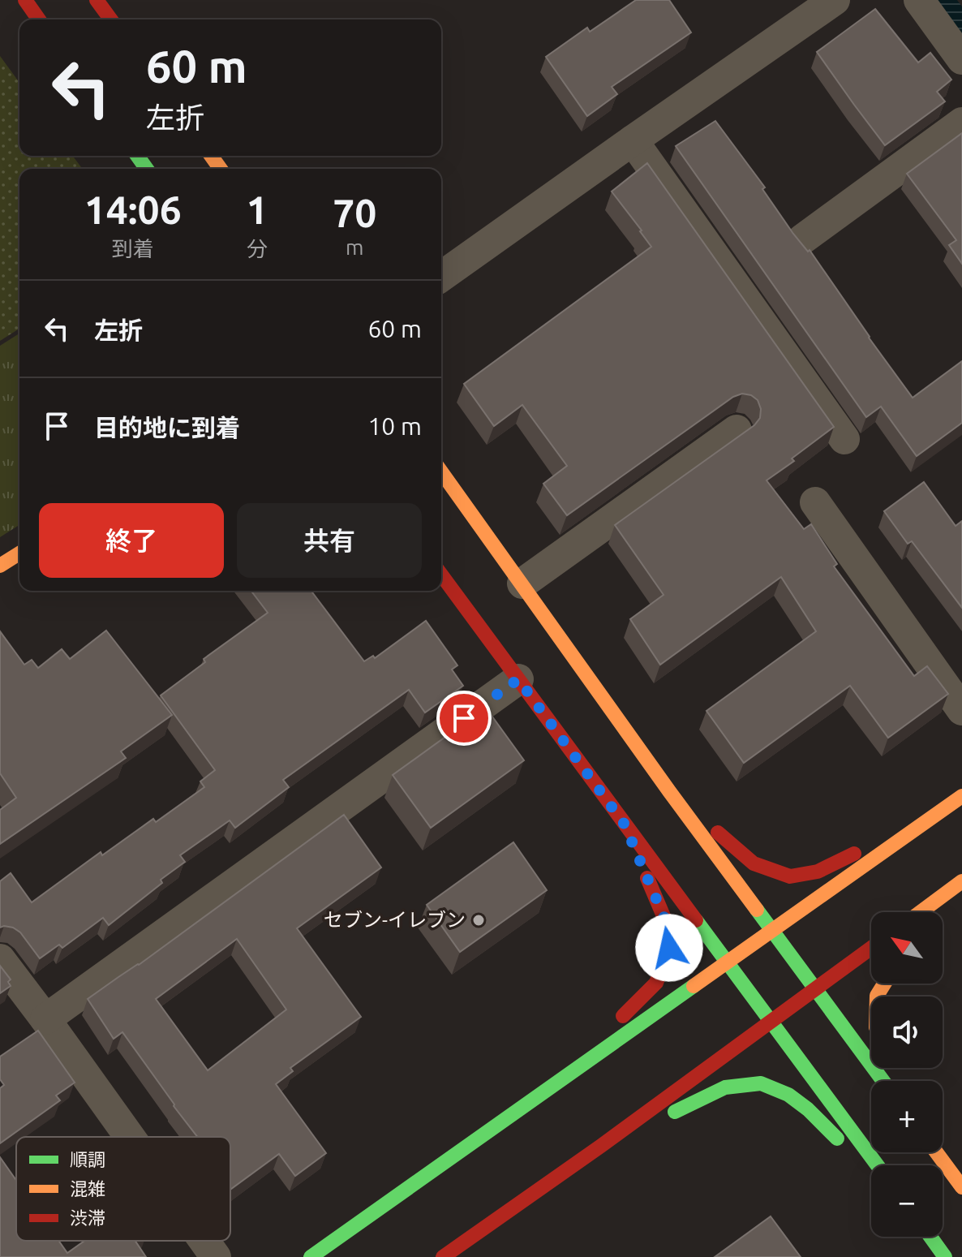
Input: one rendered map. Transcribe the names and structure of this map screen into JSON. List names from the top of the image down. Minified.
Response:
{"places":["セブン-イレブン"],"legend":["順調","混雑","渋滞"],"north":"top left","page":{"turn":["60 m","左折"],"eta":["14:06","到着","1","分","70","m"],"list":[{"name":"左折","value":"60 m"},{"name":"目的地に到着","value":"10 m"}],"buttons":["終了","共有"],"map_buttons":["+","−"]}}
